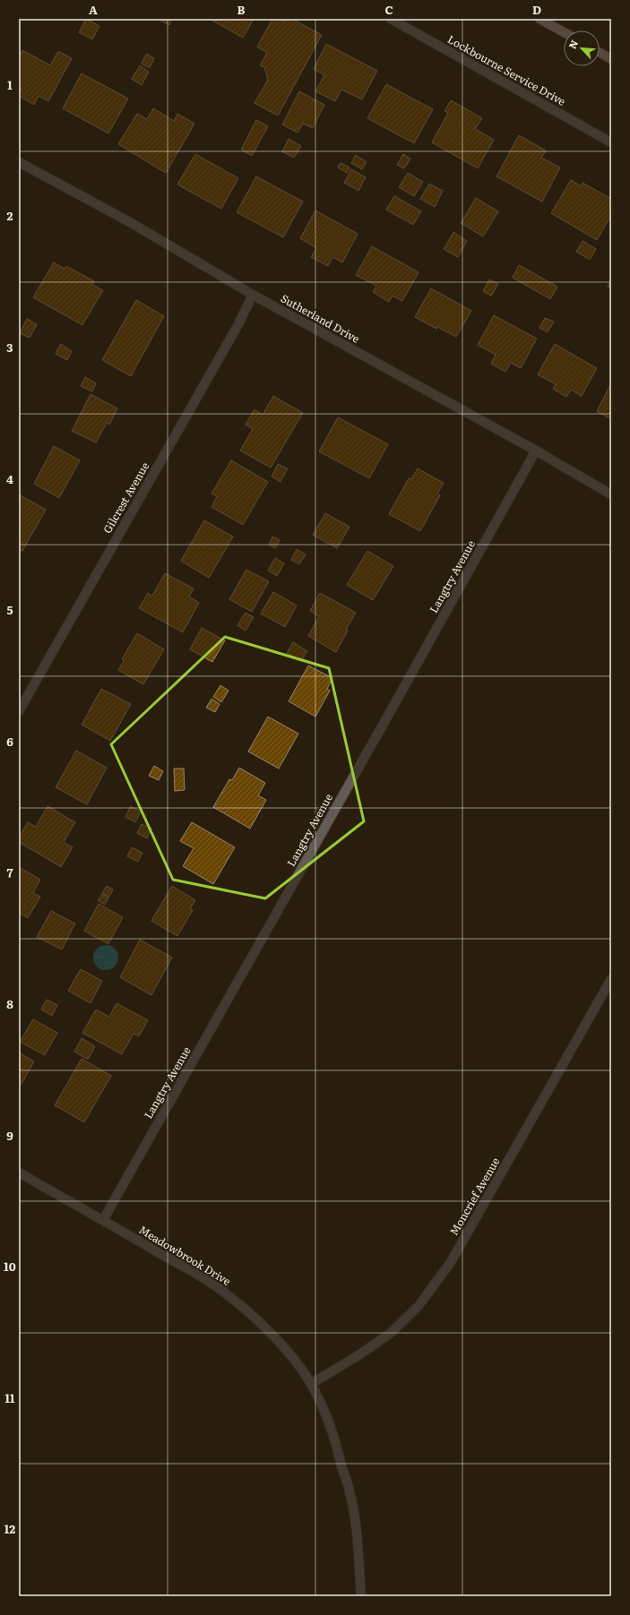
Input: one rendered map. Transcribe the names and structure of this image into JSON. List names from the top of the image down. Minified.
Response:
{"streets":{"street":["Lockbourne Service Drive","Sutherland Drive","Gilcrest Avenue","Langtry Avenue","Moncrief Avenue","Meadowbrook Drive"]},"crossings":[["Sutherland Drive","Gilcrest Avenue"],["Sutherland Drive","Langtry Avenue"],["Langtry Avenue","Meadowbrook Drive"],["Moncrief Avenue","Meadowbrook Drive"]],"north":"top left","grid":{"columns":["A","B","C","D"],"rows":["1","2","3","4","5","6","7","8","9","10","11","12"]}}
